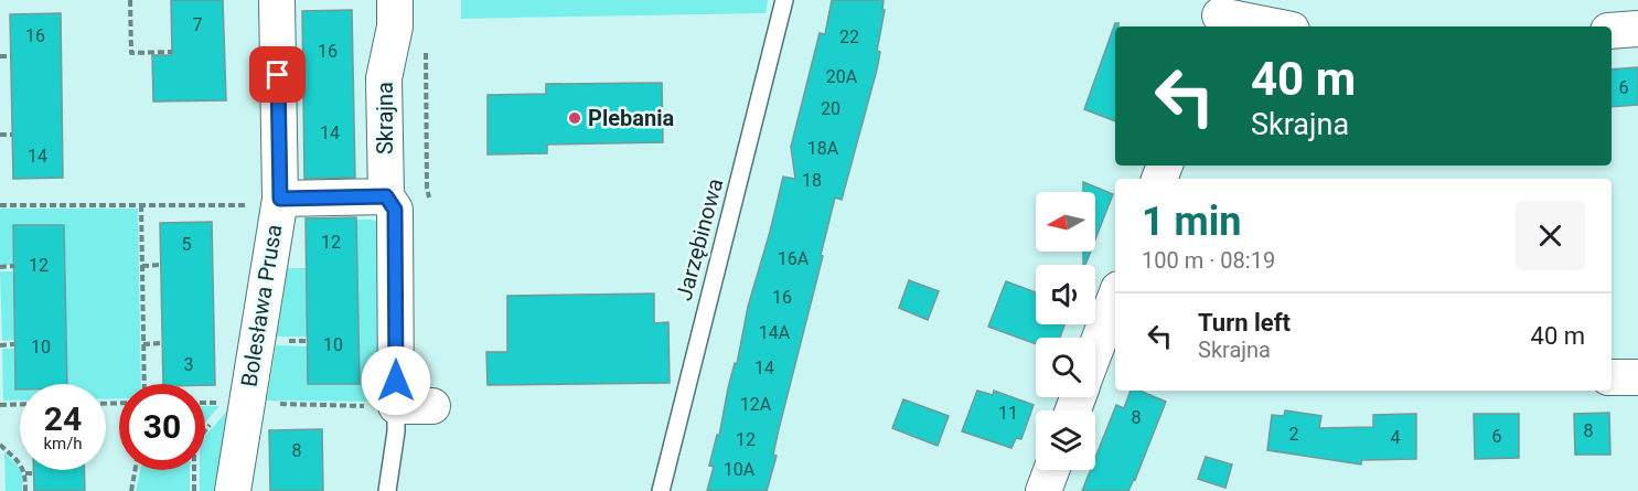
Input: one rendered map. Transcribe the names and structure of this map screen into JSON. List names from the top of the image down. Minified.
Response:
{"streets":{"street":["Skrajna","Bolesława Prusa"],"lane":["Jarzębinowa"]},"places":["Plebania"],"house_numbers":["7","16","22","16","20A","6","20","14","18A","14","18","12","5","16A","12","16","14A","10","10","3","14","12A","11","8","8","2","6","4","12","8","10A"],"north":"left","page":{"turn":["40 m","Skrajna"],"heading":["1 min","100 m · 08:19"],"list":[{"name":"Turn left","note":"Skrajna","value":"40 m"}],"speed":"24 km/h","limit":"30"}}
